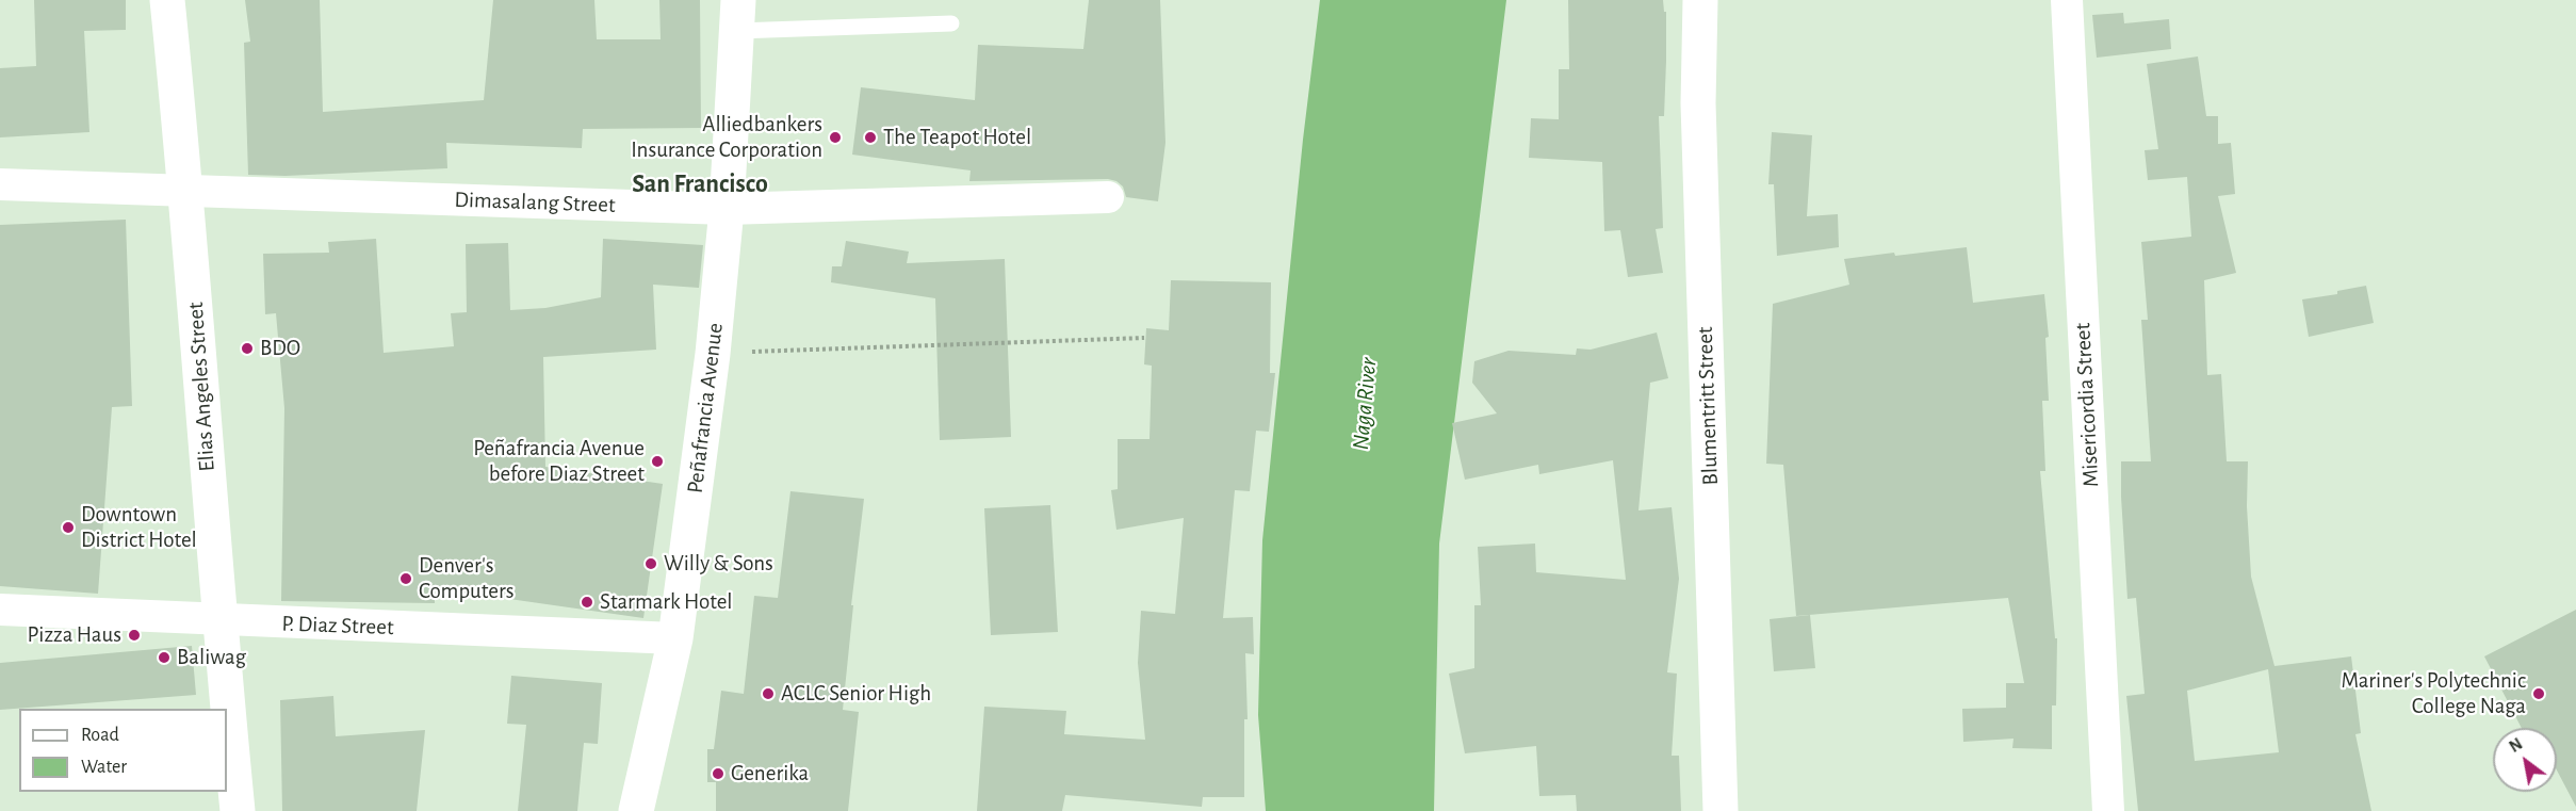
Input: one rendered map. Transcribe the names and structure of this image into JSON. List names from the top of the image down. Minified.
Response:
{"streets":{"main road":["Elias Angeles Street","Blumentritt Street","Peñafrancia Avenue"],"street":["Dimasalang Street","Misericordia Street","P. Diaz Street"]},"crossings":[["Dimasalang Street","Elias Angeles Street"],["Dimasalang Street","Peñafrancia Avenue"],["Elias Angeles Street","P. Diaz Street"],["Peñafrancia Avenue","P. Diaz Street"]],"districts":["San Francisco"],"water":["Naga River"],"places":["Alliedbankers Insurance Corporation","The Teapot Hotel","BDO","Peñafrancia Avenue before Diaz Street","Downtown District Hotel","Willy & Sons","Denver's Computers","Starmark Hotel","Pizza Haus","Baliwag","ACLC Senior High","Mariner's Polytechnic College Naga","Generika"],"legend":["Road","Water"],"north":"top left"}
